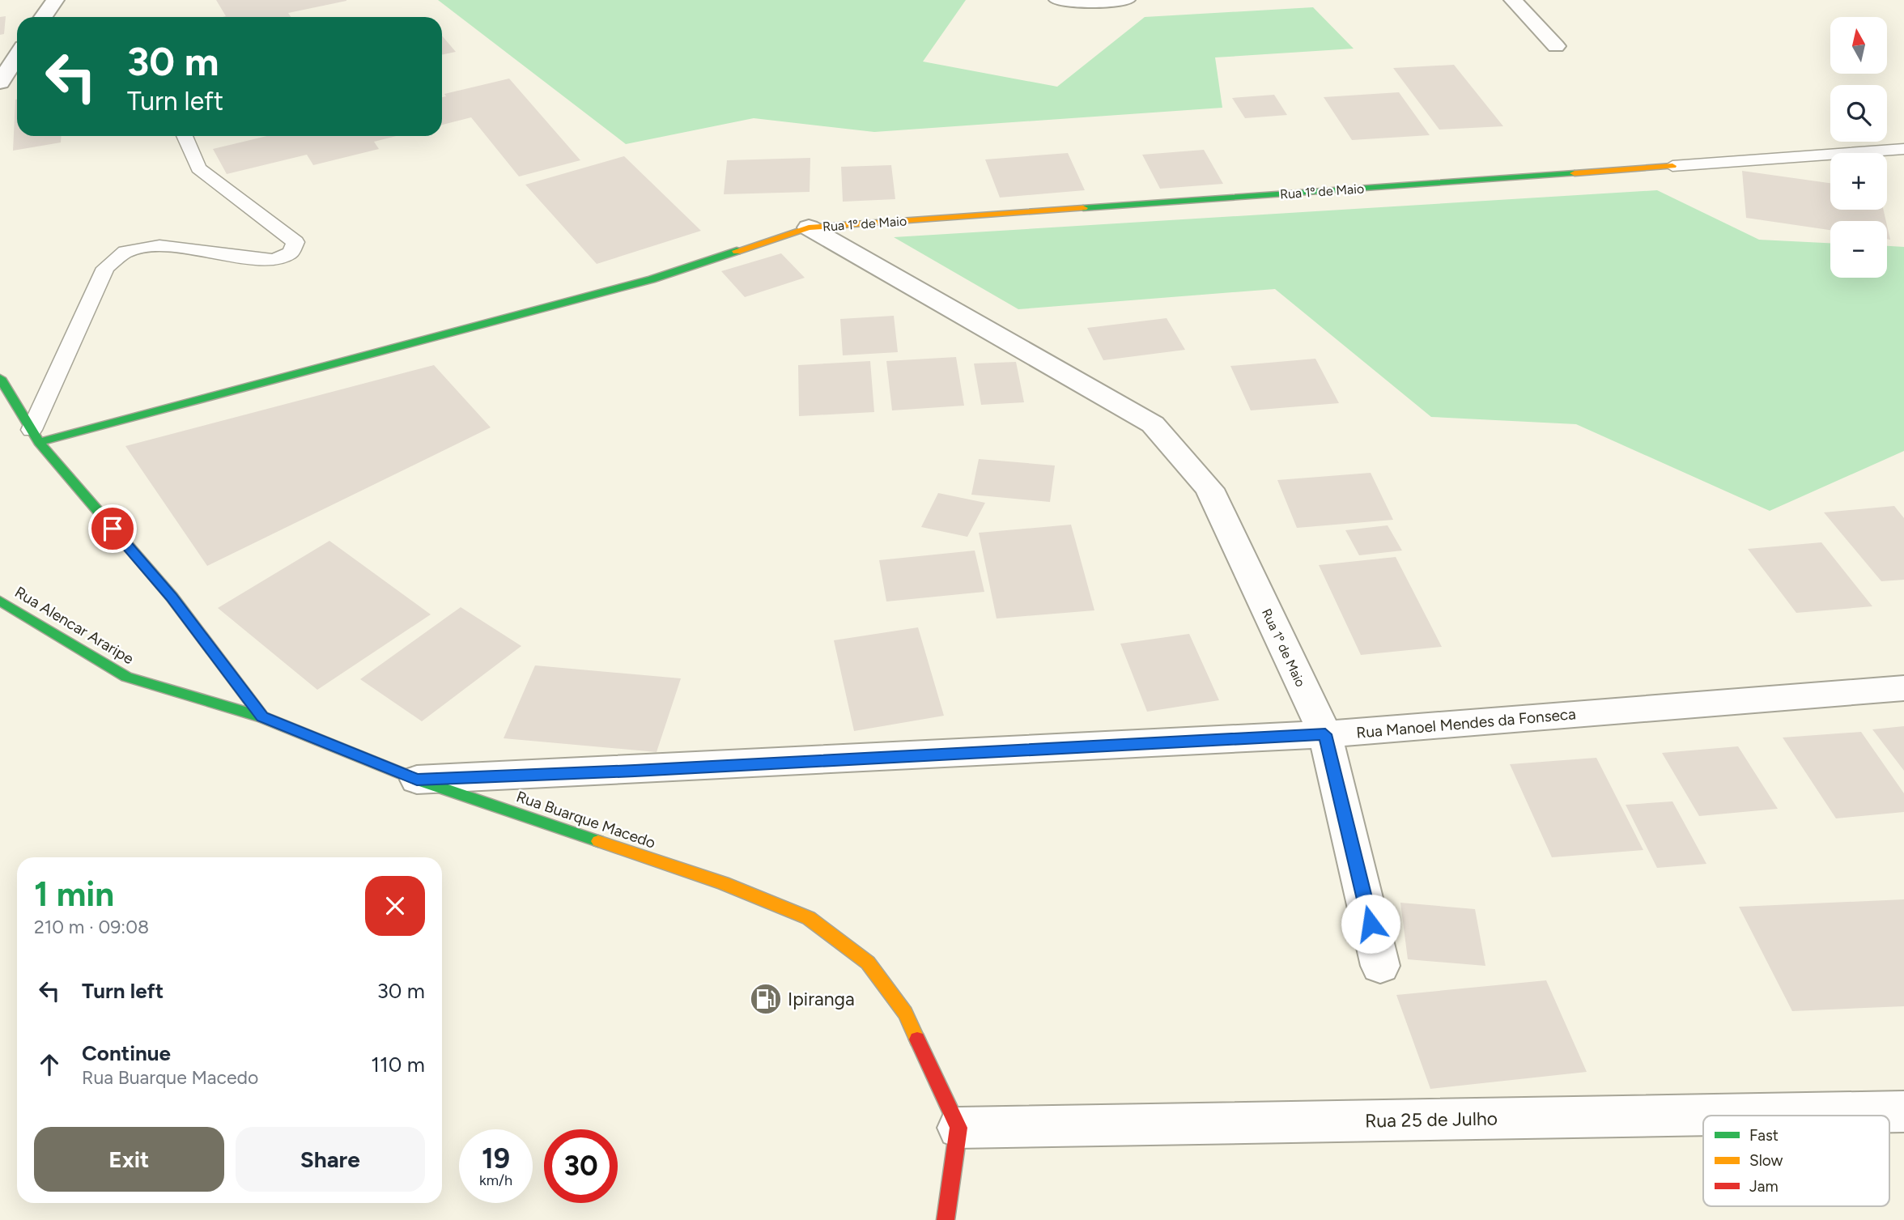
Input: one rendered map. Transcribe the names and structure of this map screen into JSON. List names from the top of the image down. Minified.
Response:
{"streets":{"street":["Rua 1º de Maio","Rua Alencar Araripe","Rua Manoel Mendes da Fonseca","Rua Buarque Macedo","Rua 25 de Julho"]},"crossings":[["Rua 1º de Maio","Rua Manoel Mendes da Fonseca"],["Rua Alencar Araripe","Rua Buarque Macedo"],["Rua Manoel Mendes da Fonseca","Rua Buarque Macedo"],["Rua Buarque Macedo","Rua 25 de Julho"]],"places":{"fuel station":["Ipiranga"]},"legend":["Fast","Slow","Jam"],"north":"top","page":{"map_buttons":["+","−"],"turn":["30 m","Turn left"],"heading":["1 min","210 m · 09:08"],"list":[{"name":"Turn left","value":"30 m"},{"name":"Continue","note":"Rua Buarque Macedo","value":"110 m"}],"buttons":["Exit","Share"],"speed":"19 km/h","limit":"30"}}
